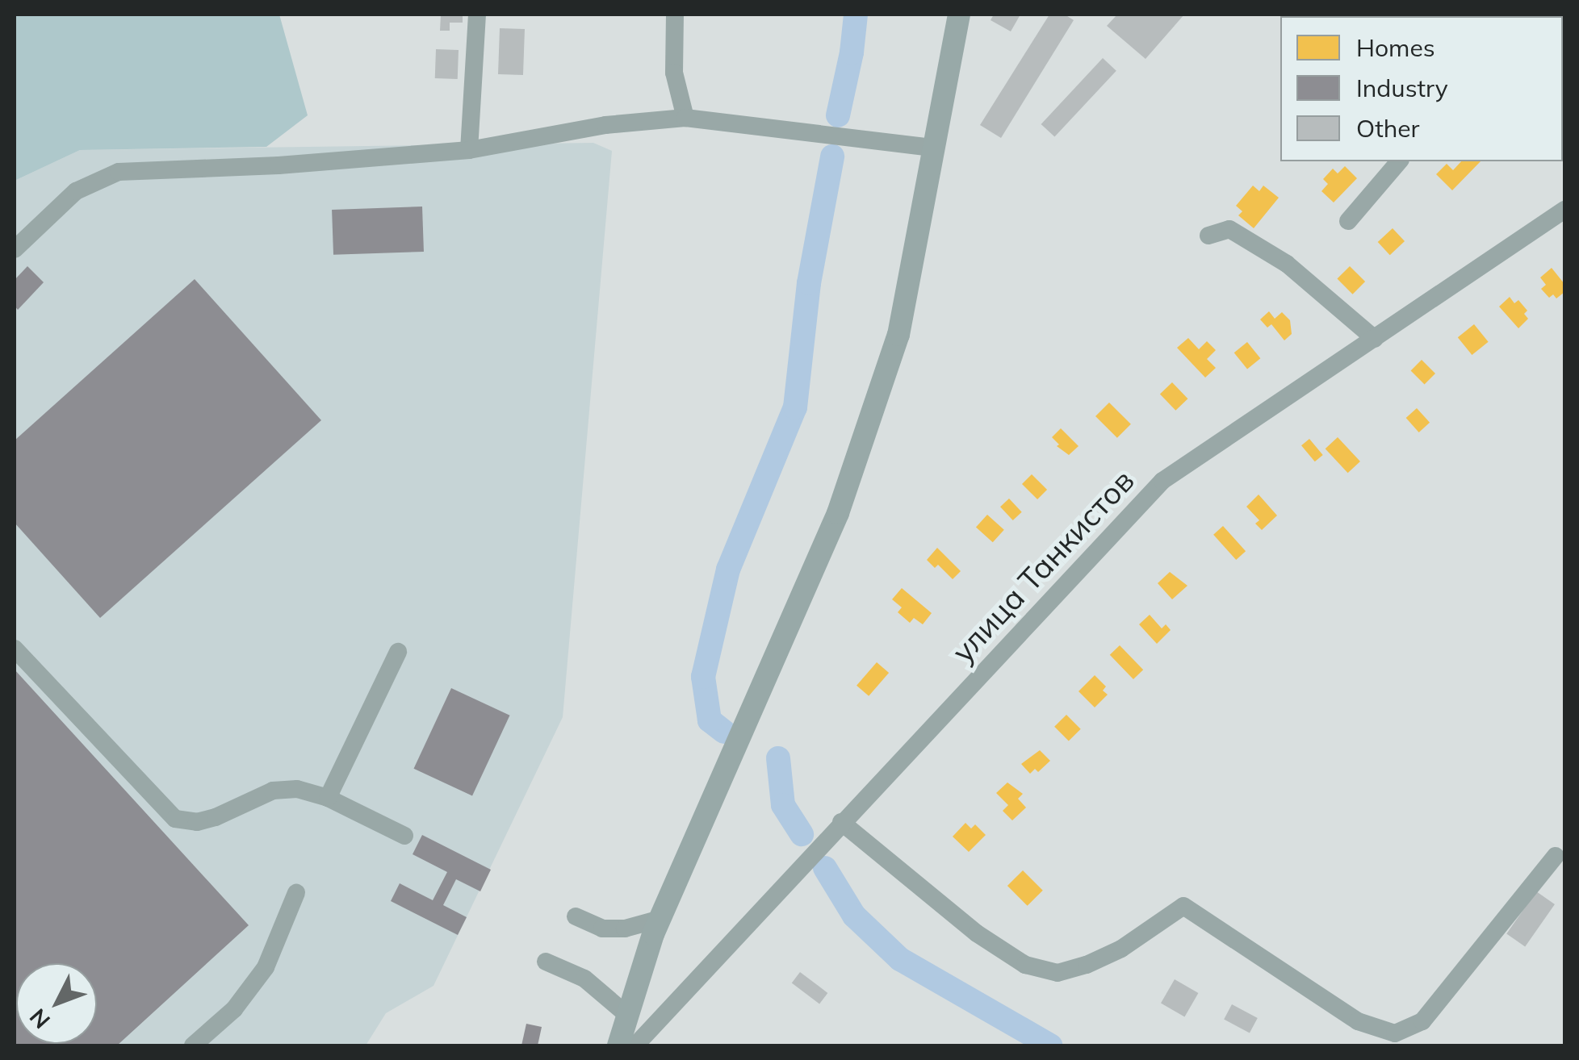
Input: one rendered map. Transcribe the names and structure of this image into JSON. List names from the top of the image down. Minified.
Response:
{"streets":{"street":["улица Танкистов"]},"legend":["Homes","Industry","Other"],"north":"bottom left"}
